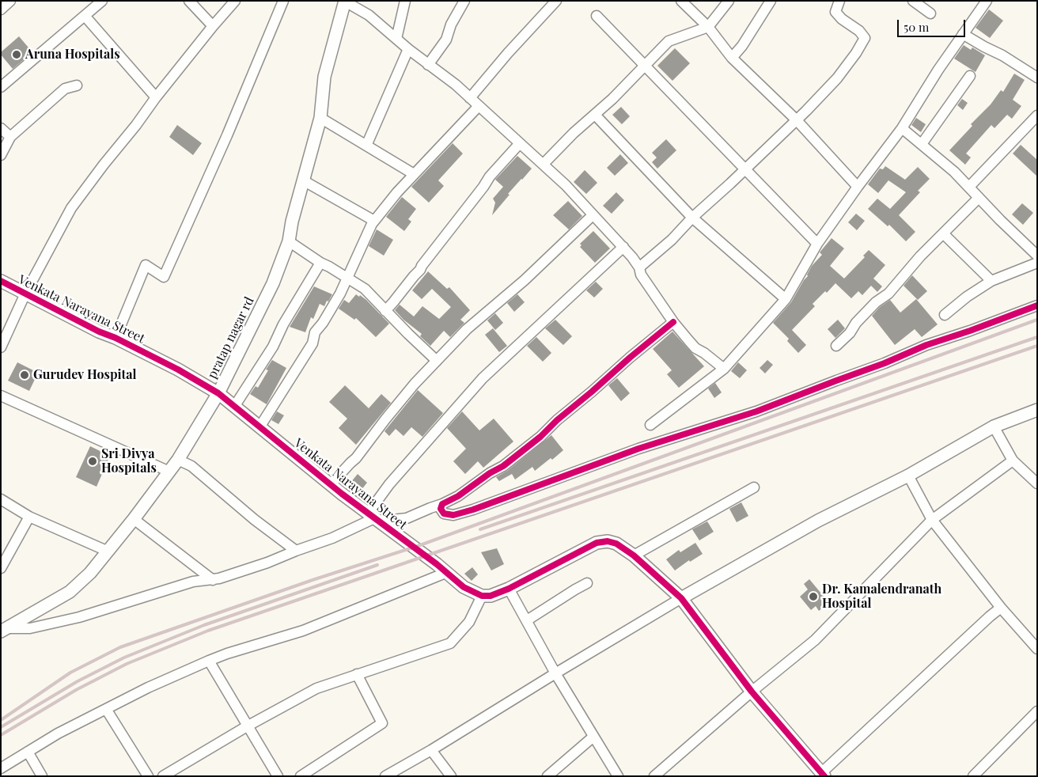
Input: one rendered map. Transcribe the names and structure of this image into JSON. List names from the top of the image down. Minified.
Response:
{"streets":{"street":["Venkata Narayana Street","pratap nagar rd"]},"crossings":[["Venkata Narayana Street","pratap nagar rd"]],"places":["Aruna Hospitals","Gurudev Hospital","Sri Divya Hospitals","Dr. Kamalendranath Hospital"],"scale_bar":"50 m"}
